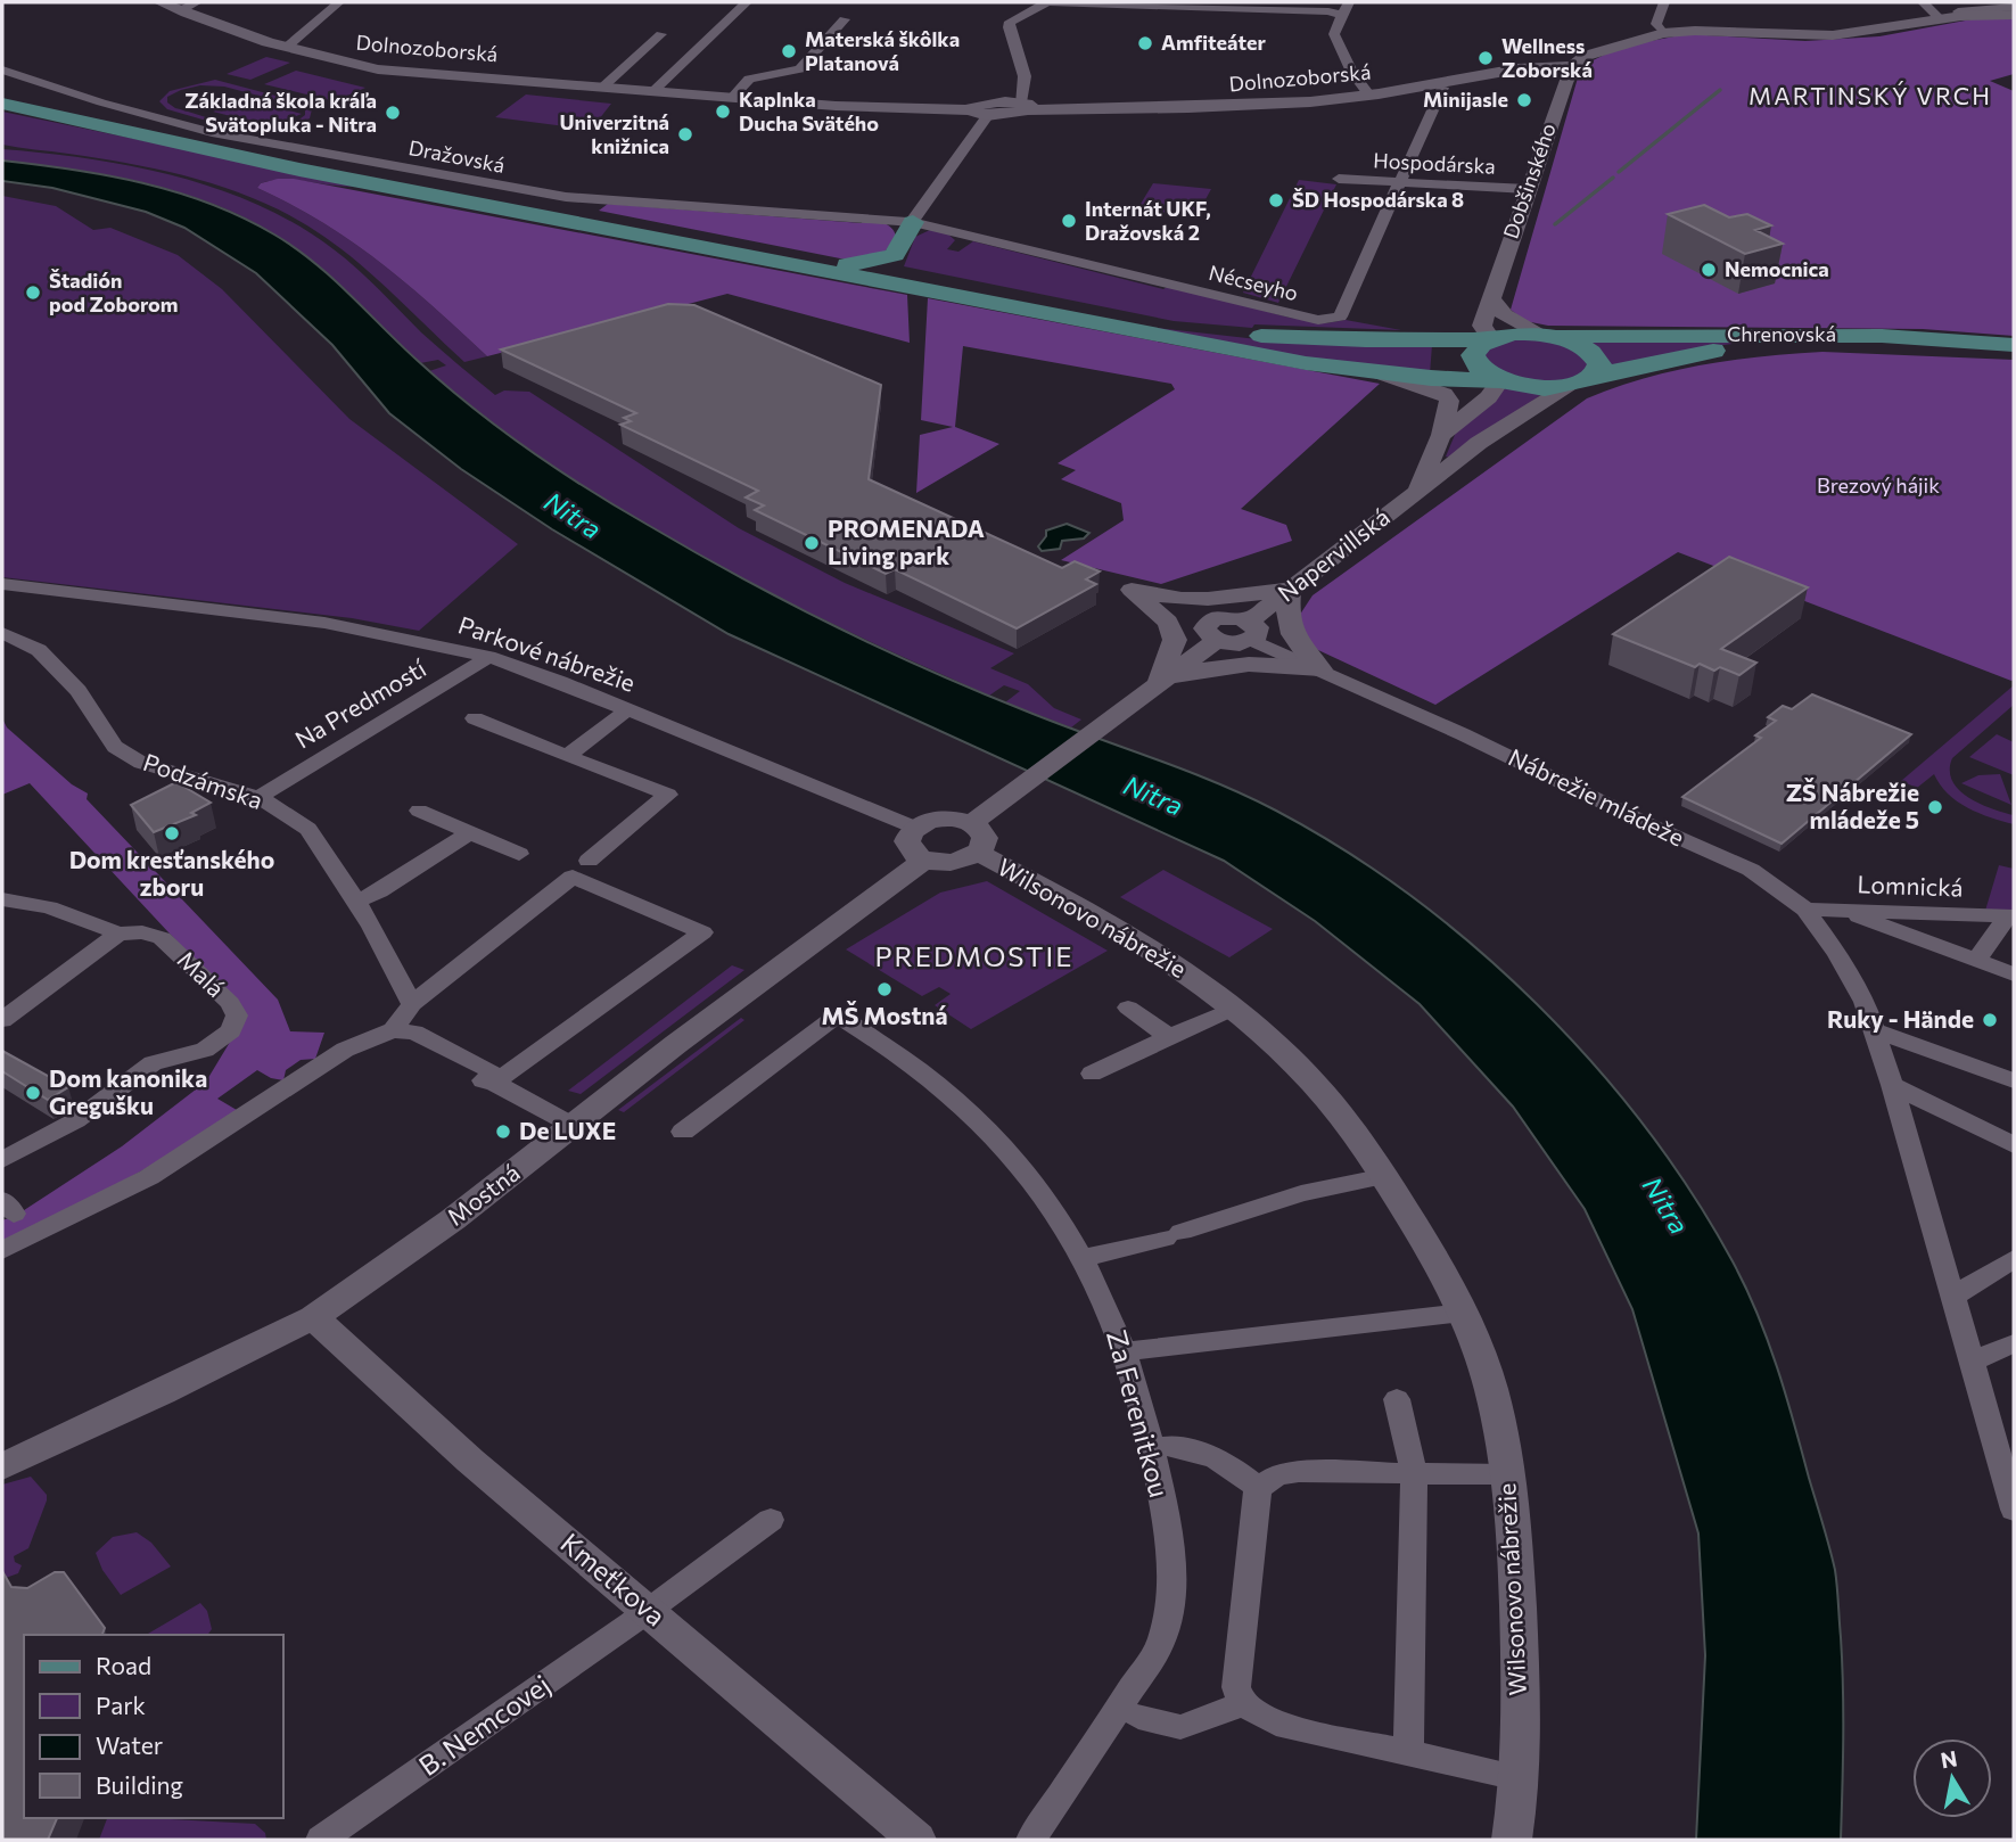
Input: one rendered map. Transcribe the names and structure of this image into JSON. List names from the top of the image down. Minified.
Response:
{"streets":{"main road":["Chrenovská"],"street":["Dolnozoborská","Dražovská","Hospodárska","Dobšinského","Nécseyho","Napervillská","Parkové nábrežie","Na Predmostí","Podzámska","Nábrežie mládeže","Lomnická","Wilsonovo nábrežie","Malá","Mostná","Za Ferenitkou","Kmeťkova","B. Nemcovej"]},"crossings":[["Dolnozoborská","Dobšinského"],["Dražovská","Nécseyho"],["Hospodárska","Dobšinského"],["Hospodárska","Nécseyho"],["Dobšinského","Chrenovská"],["Chrenovská","Napervillská"],["Napervillská","Nábrežie mládeže"],["Parkové nábrežie","Na Predmostí"],["Na Predmostí","Podzámska"],["Nábrežie mládeže","Lomnická"],["Mostná","Kmeťkova"],["Kmeťkova","B. Nemcovej"]],"districts":["MARTINSKÝ VRCH","PREDMOSTIE"],"water":["Nitra"],"parks":["Brezový hájik"],"places":["Amfiteáter","Materská škôlka Platanová","Wellness Zoborská","Minijasle","Kaplnka Ducha Svätého","Základná škola kráľa Svätopluka - Nitra","Univerzitná knižnica","ŠD Hospodárska 8","Internát UKF, Dražovská 2","Nemocnica","Štadión pod Zoborom","PROMENADA Living park","ZŠ Nábrežie mládeže 5","Dom kresťanského zboru","MŠ Mostná","Ruky - Hände","Dom kanonika Gregušku","De LUXE"],"legend":["Road","Park","Water","Building"],"north":"top"}
